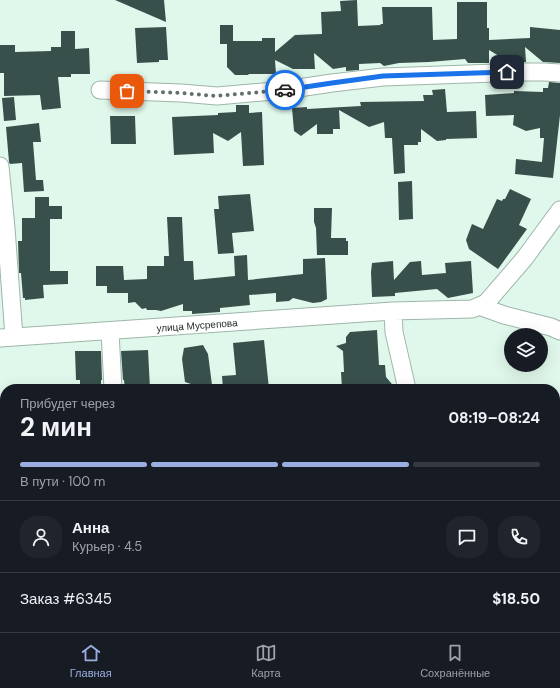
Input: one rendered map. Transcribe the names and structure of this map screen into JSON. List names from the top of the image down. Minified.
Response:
{"streets":{"street":["улица Мусрепова"]},"page":{"heading":["2 мин","Прибудет через","08:19–08:24"],"panel":["Анна","Курьер · 4.5","Заказ #6345","$18.50"],"bar":"В пути · 100 m","tabs":["Главная","Карта","Сохранённые"]}}
